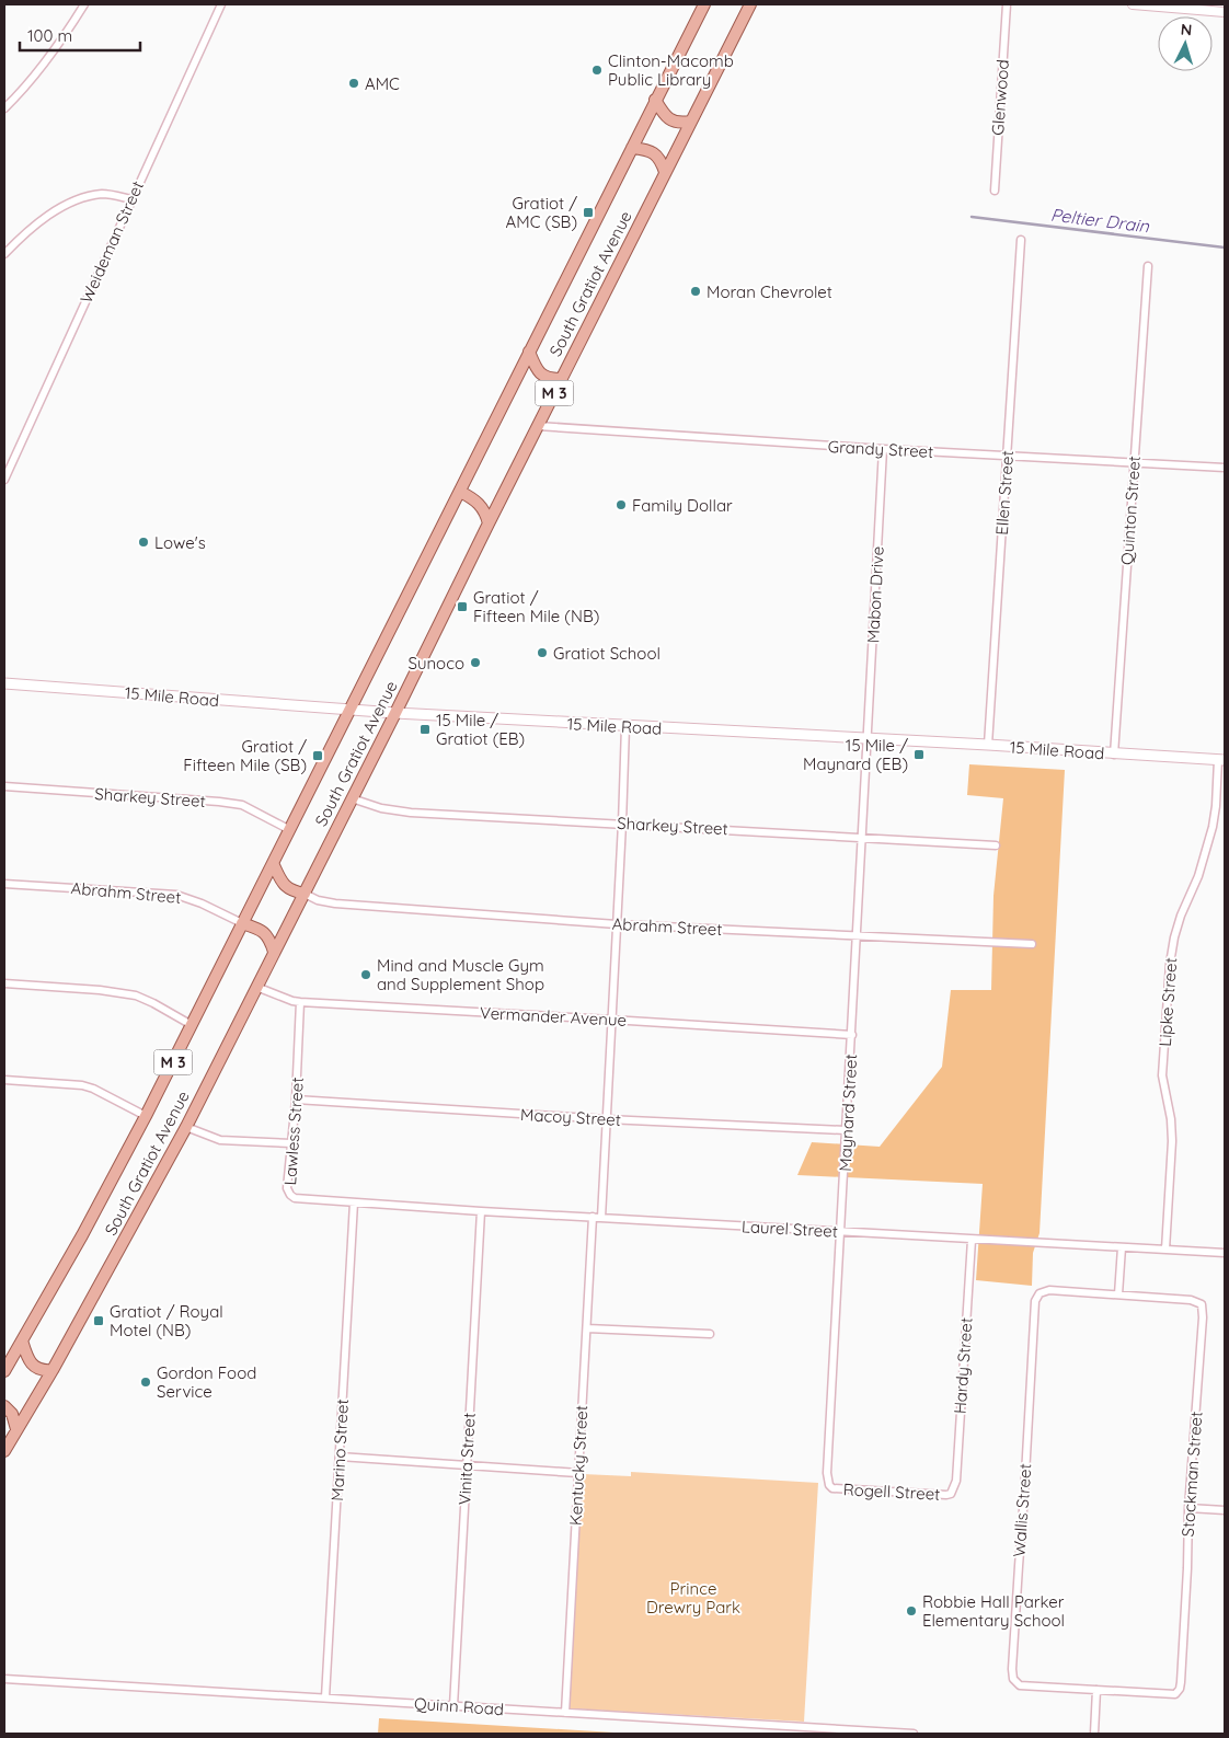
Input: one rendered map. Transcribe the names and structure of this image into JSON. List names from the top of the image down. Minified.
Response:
{"streets":{"main road":["South Gratiot Avenue","M 3","15 Mile Road"],"street":["Glenwood","Weideman Street","Grandy Street","Ellen Street","Quinton Street","Mabon Drive","Sharkey Street","Abrahm Street","Lipke Street","Vermander Avenue","Maynard Street","Macoy Street","Lawless Street","Laurel Street","Hardy Street","Marino Street","Vinita Street","Kentucky Street","Stockman Street","Rogell Street","Wallis Street","Quinn Road"]},"crossings":[["South Gratiot Avenue","Grandy Street"],["South Gratiot Avenue","15 Mile Road"],["South Gratiot Avenue","Sharkey Street"],["South Gratiot Avenue","Abrahm Street"],["South Gratiot Avenue","Vermander Avenue"],["Grandy Street","Ellen Street"],["Grandy Street","Quinton Street"],["Grandy Street","Mabon Drive"],["Ellen Street","15 Mile Road"],["Quinton Street","15 Mile Road"],["Mabon Drive","15 Mile Road"],["Mabon Drive","Maynard Street"],["15 Mile Road","Lipke Street"],["15 Mile Road","Maynard Street"],["Sharkey Street","Maynard Street"],["Abrahm Street","Maynard Street"],["Lipke Street","Laurel Street"],["Vermander Avenue","Maynard Street"],["Vermander Avenue","Lawless Street"],["Maynard Street","Macoy Street"],["Maynard Street","Laurel Street"],["Maynard Street","Rogell Street"],["Macoy Street","Lawless Street"],["Lawless Street","Laurel Street"],["Lawless Street","Marino Street"],["Laurel Street","Hardy Street"],["Laurel Street","Marino Street"],["Laurel Street","Vinita Street"],["Laurel Street","Kentucky Street"],["Hardy Street","Rogell Street"],["Marino Street","Quinn Road"],["Vinita Street","Quinn Road"],["Kentucky Street","Quinn Road"],["Stockman Street","Wallis Street"]],"water":["Peltier Drain"],"parks":["Prince Drewry Park"],"places":{"other":["Clinton-Macomb Public Library","AMC","Moran Chevrolet","Family Dollar","Lowe's","Gratiot School","Sunoco","Mind and Muscle Gym and Supplement Shop","Gordon Food Service","Robbie Hall Parker Elementary School"],"transit":["Gratiot / AMC (SB)","Gratiot / Fifteen Mile (NB)","15 Mile / Gratiot (EB)","15 Mile / Maynard (EB)","Gratiot / Fifteen Mile (SB)","Gratiot / Royal Motel (NB)"]},"scale_bar":"100 m","north":"top"}
